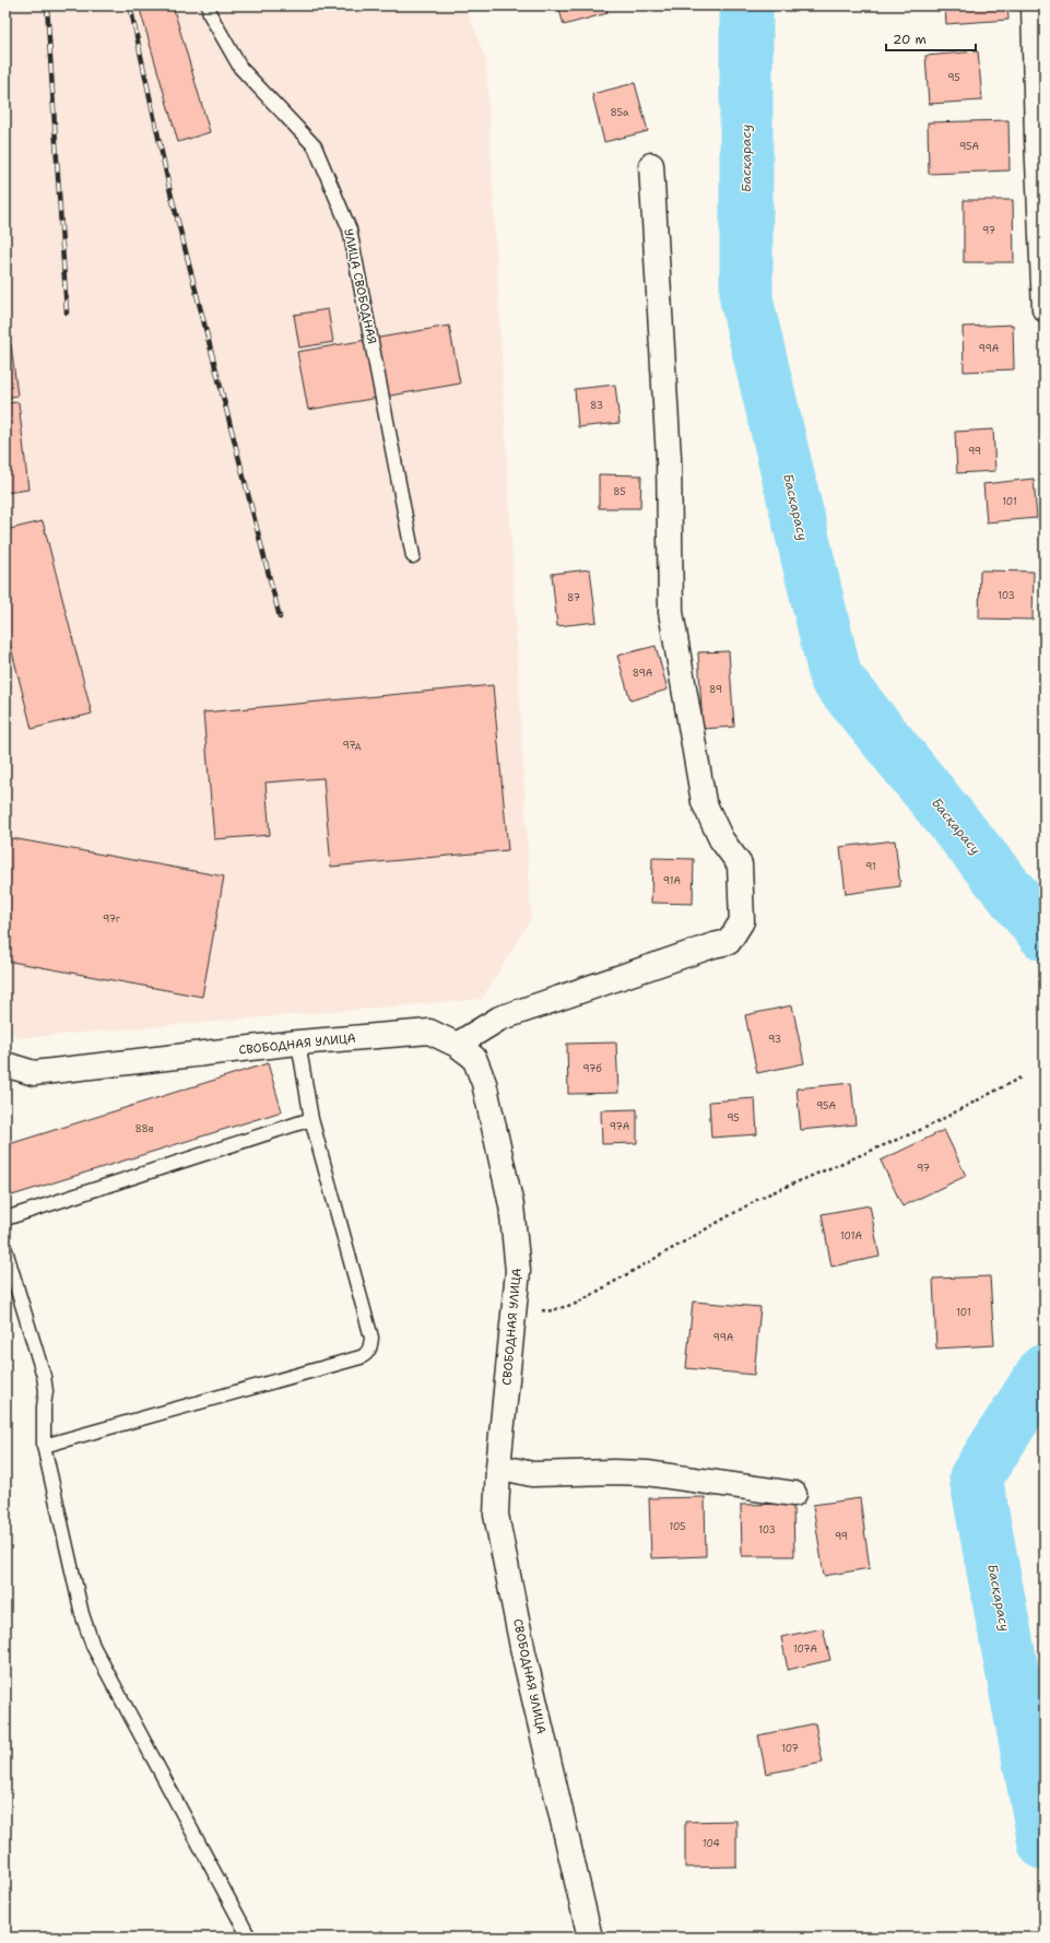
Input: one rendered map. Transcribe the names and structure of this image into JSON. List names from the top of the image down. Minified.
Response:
{"streets":{"street":["СВОБОДНАЯ УЛИЦА"],"lane":["УЛИЦА СВОБОДНАЯ"]},"water":["Басқарасу"],"house_numbers":["95","85а","95А","97","99А","83","99","85","101","103","87","89А","89","97д","91","91А","97г","93","97б","95А","95","97А","88в","97","101А","101","99А","105","103","99","107А","107","104"],"scale_bar":"20 m"}
